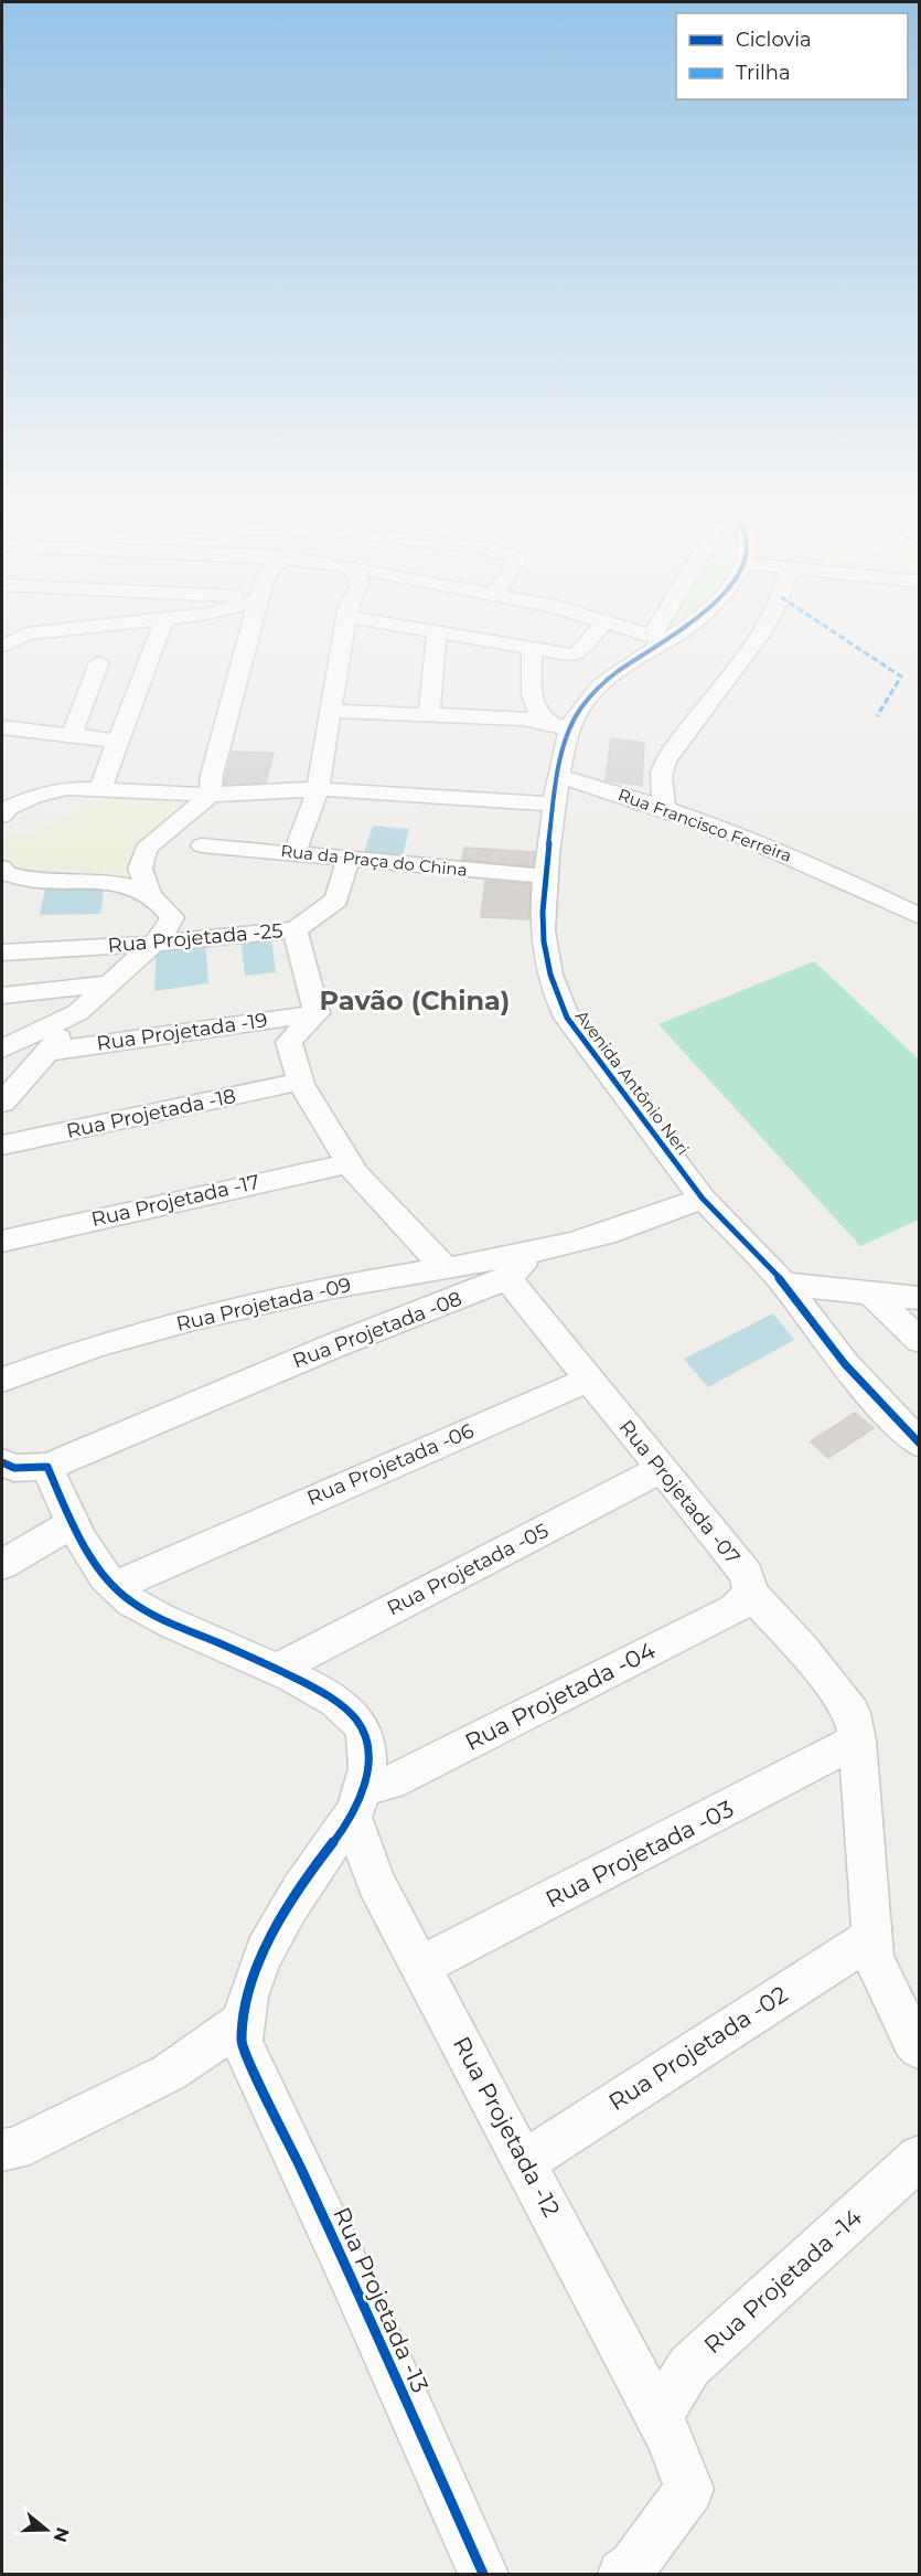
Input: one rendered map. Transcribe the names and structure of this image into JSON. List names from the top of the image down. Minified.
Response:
{"streets":{"street":["Rua Francisco Ferreira","Rua da Praça do China","Rua Projetada -25","Rua Projetada -19","Avenida Antônio Neri","Rua Projetada -18","Rua Projetada -17","Rua Projetada -09","Rua Projetada -08","Rua Projetada -06","Rua Projetada -07","Rua Projetada -05","Rua Projetada -04","Rua Projetada -03","Rua Projetada -02","Rua Projetada -12","Rua Projetada -14","Rua Projetada -13"]},"crossings":[["Rua Francisco Ferreira","Avenida Antônio Neri"],["Rua da Praça do China","Rua Projetada -25"],["Rua da Praça do China","Avenida Antônio Neri"],["Rua Projetada -09","Rua Projetada -08"],["Rua Projetada -08","Rua Projetada -07"],["Rua Projetada -06","Rua Projetada -07"],["Rua Projetada -07","Rua Projetada -05"],["Rua Projetada -07","Rua Projetada -04"],["Rua Projetada -07","Rua Projetada -03"],["Rua Projetada -07","Rua Projetada -02"],["Rua Projetada -04","Rua Projetada -12"],["Rua Projetada -03","Rua Projetada -12"],["Rua Projetada -02","Rua Projetada -12"],["Rua Projetada -12","Rua Projetada -14"]],"districts":["Pavão (China)"],"legend":["Ciclovia","Trilha"],"north":"right"}
